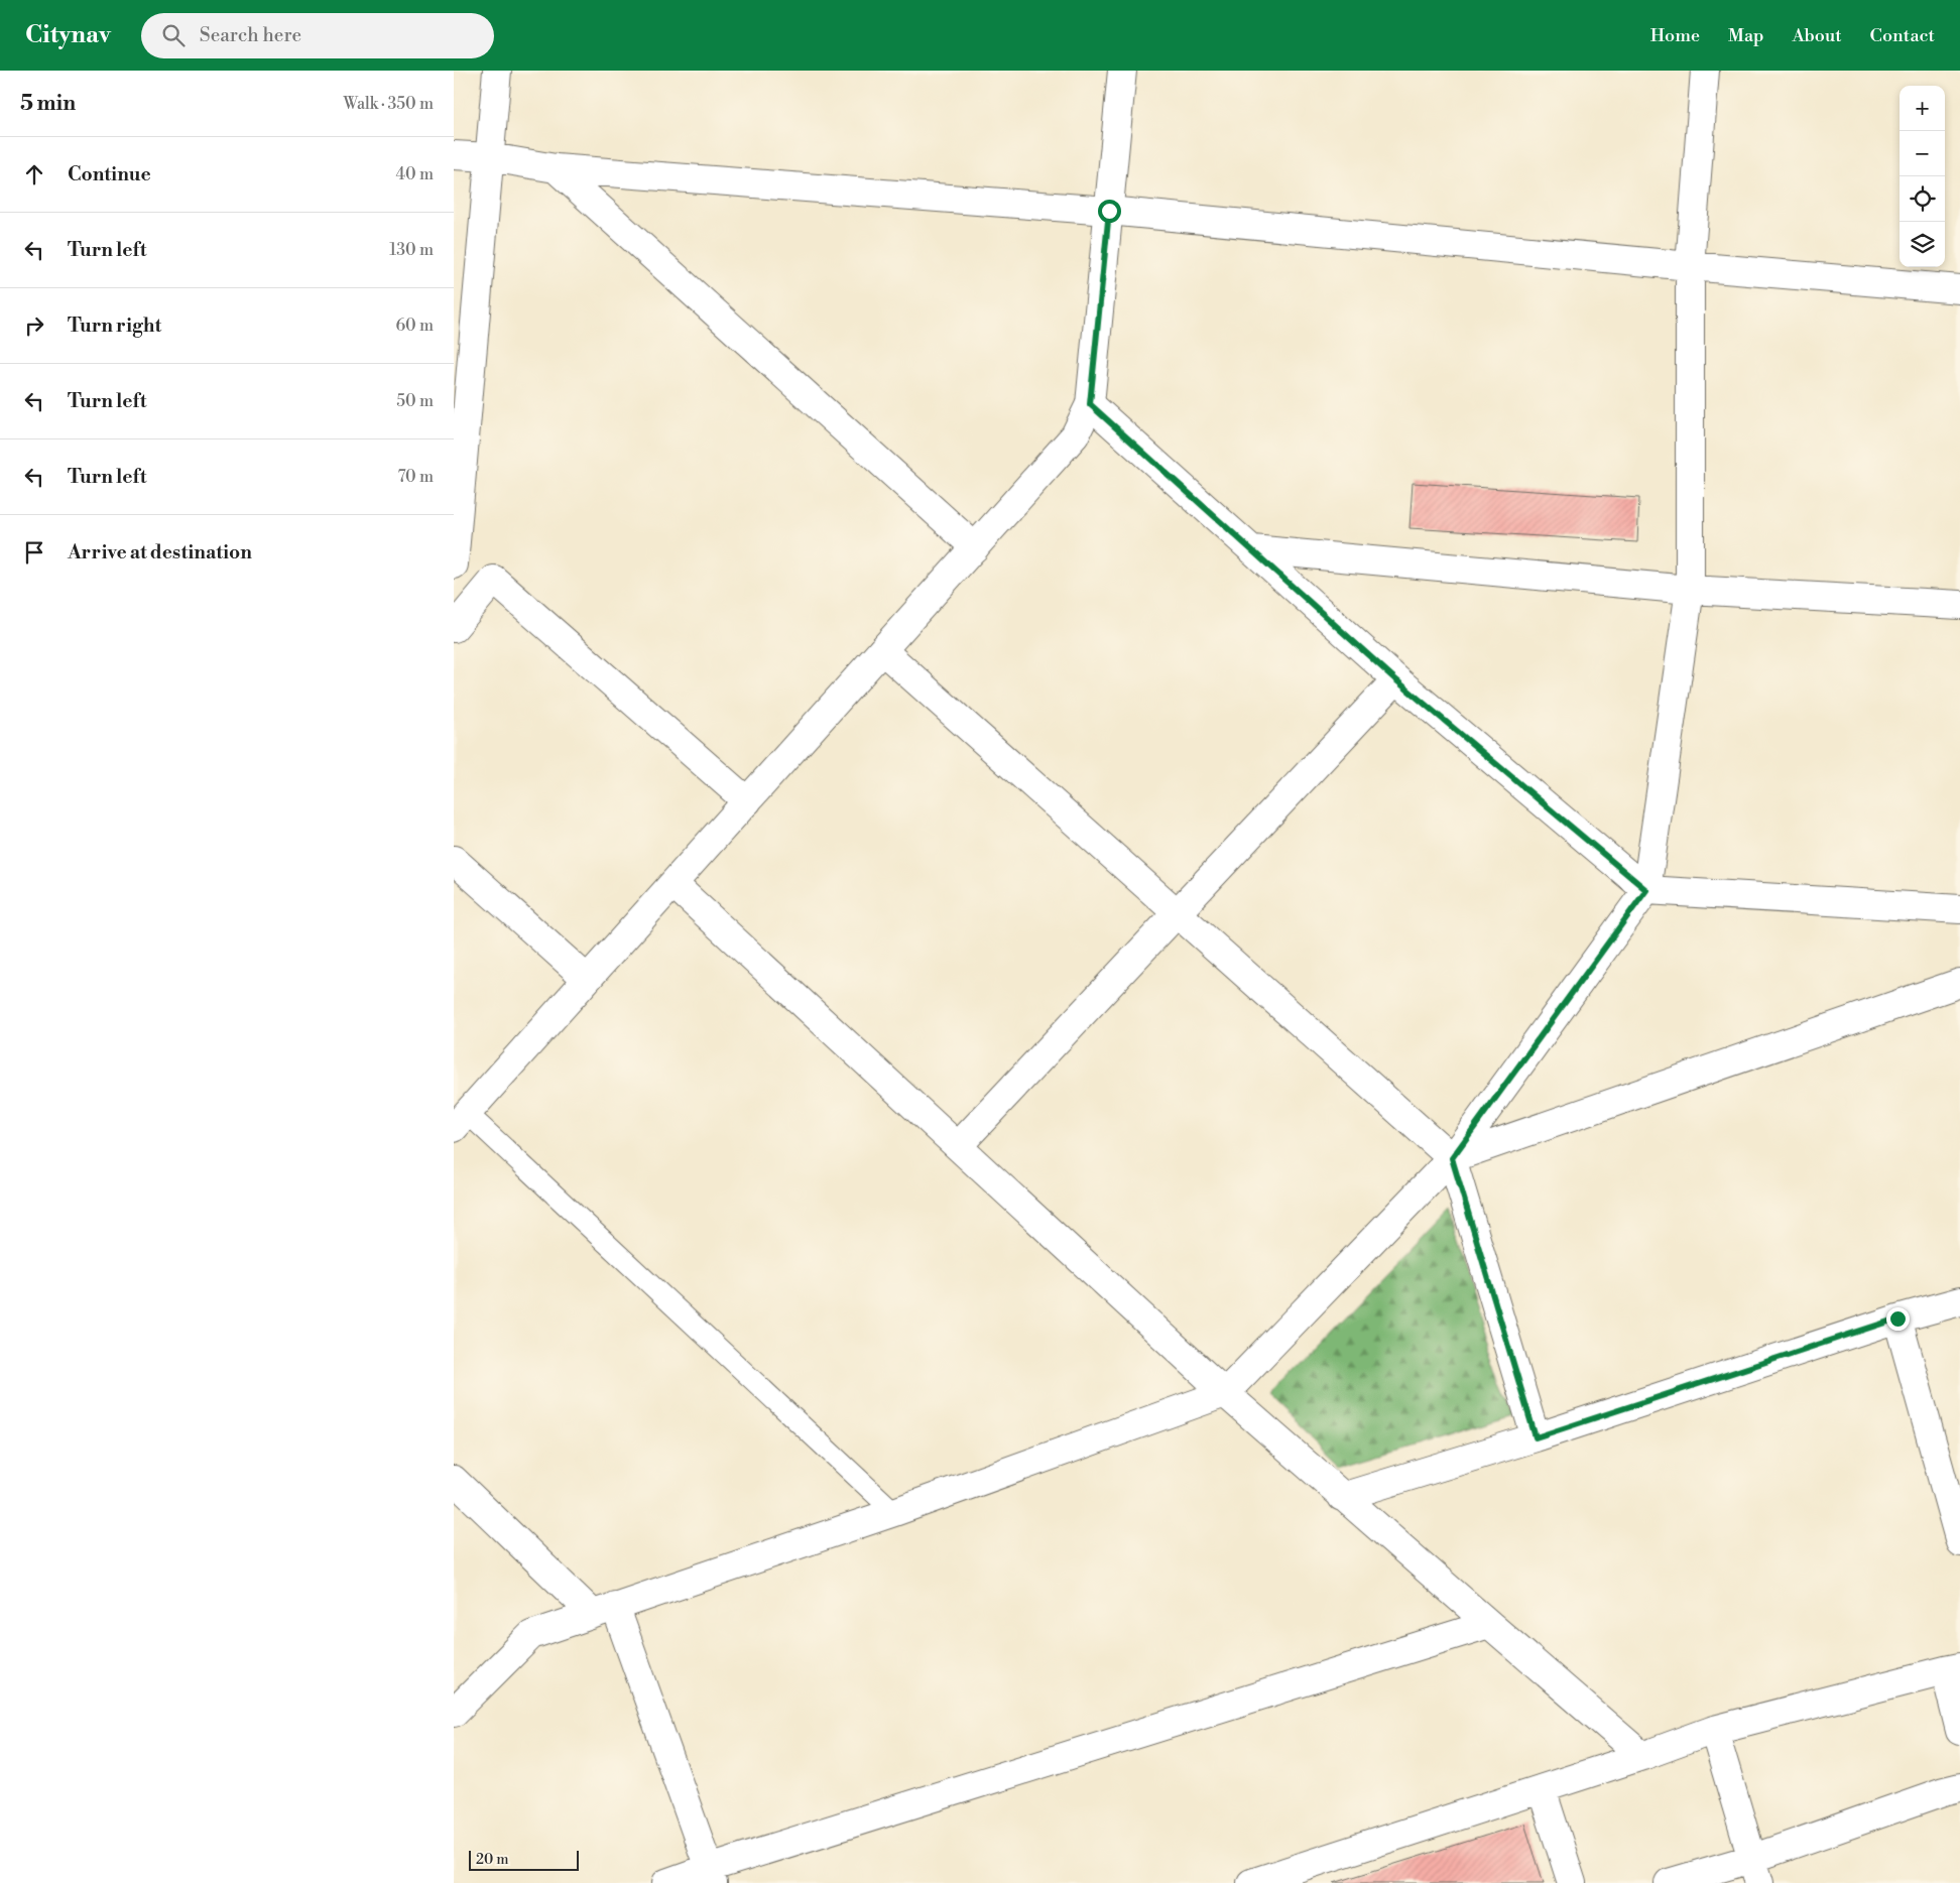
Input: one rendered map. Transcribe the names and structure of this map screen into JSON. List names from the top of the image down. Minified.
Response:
{"scale_bar":"20 m","page":{"header":"Citynav","search":"Search here","nav":["Home","Map","About","Contact"],"heading":["5 min","Walk · 350 m"],"map_buttons":["+","−"],"list":[["Continue","40 m"],["Turn left","130 m"],["Turn right","60 m"],["Turn left","50 m"],["Turn left","70 m"],"Arrive at destination"],"scale":"20 m"}}
